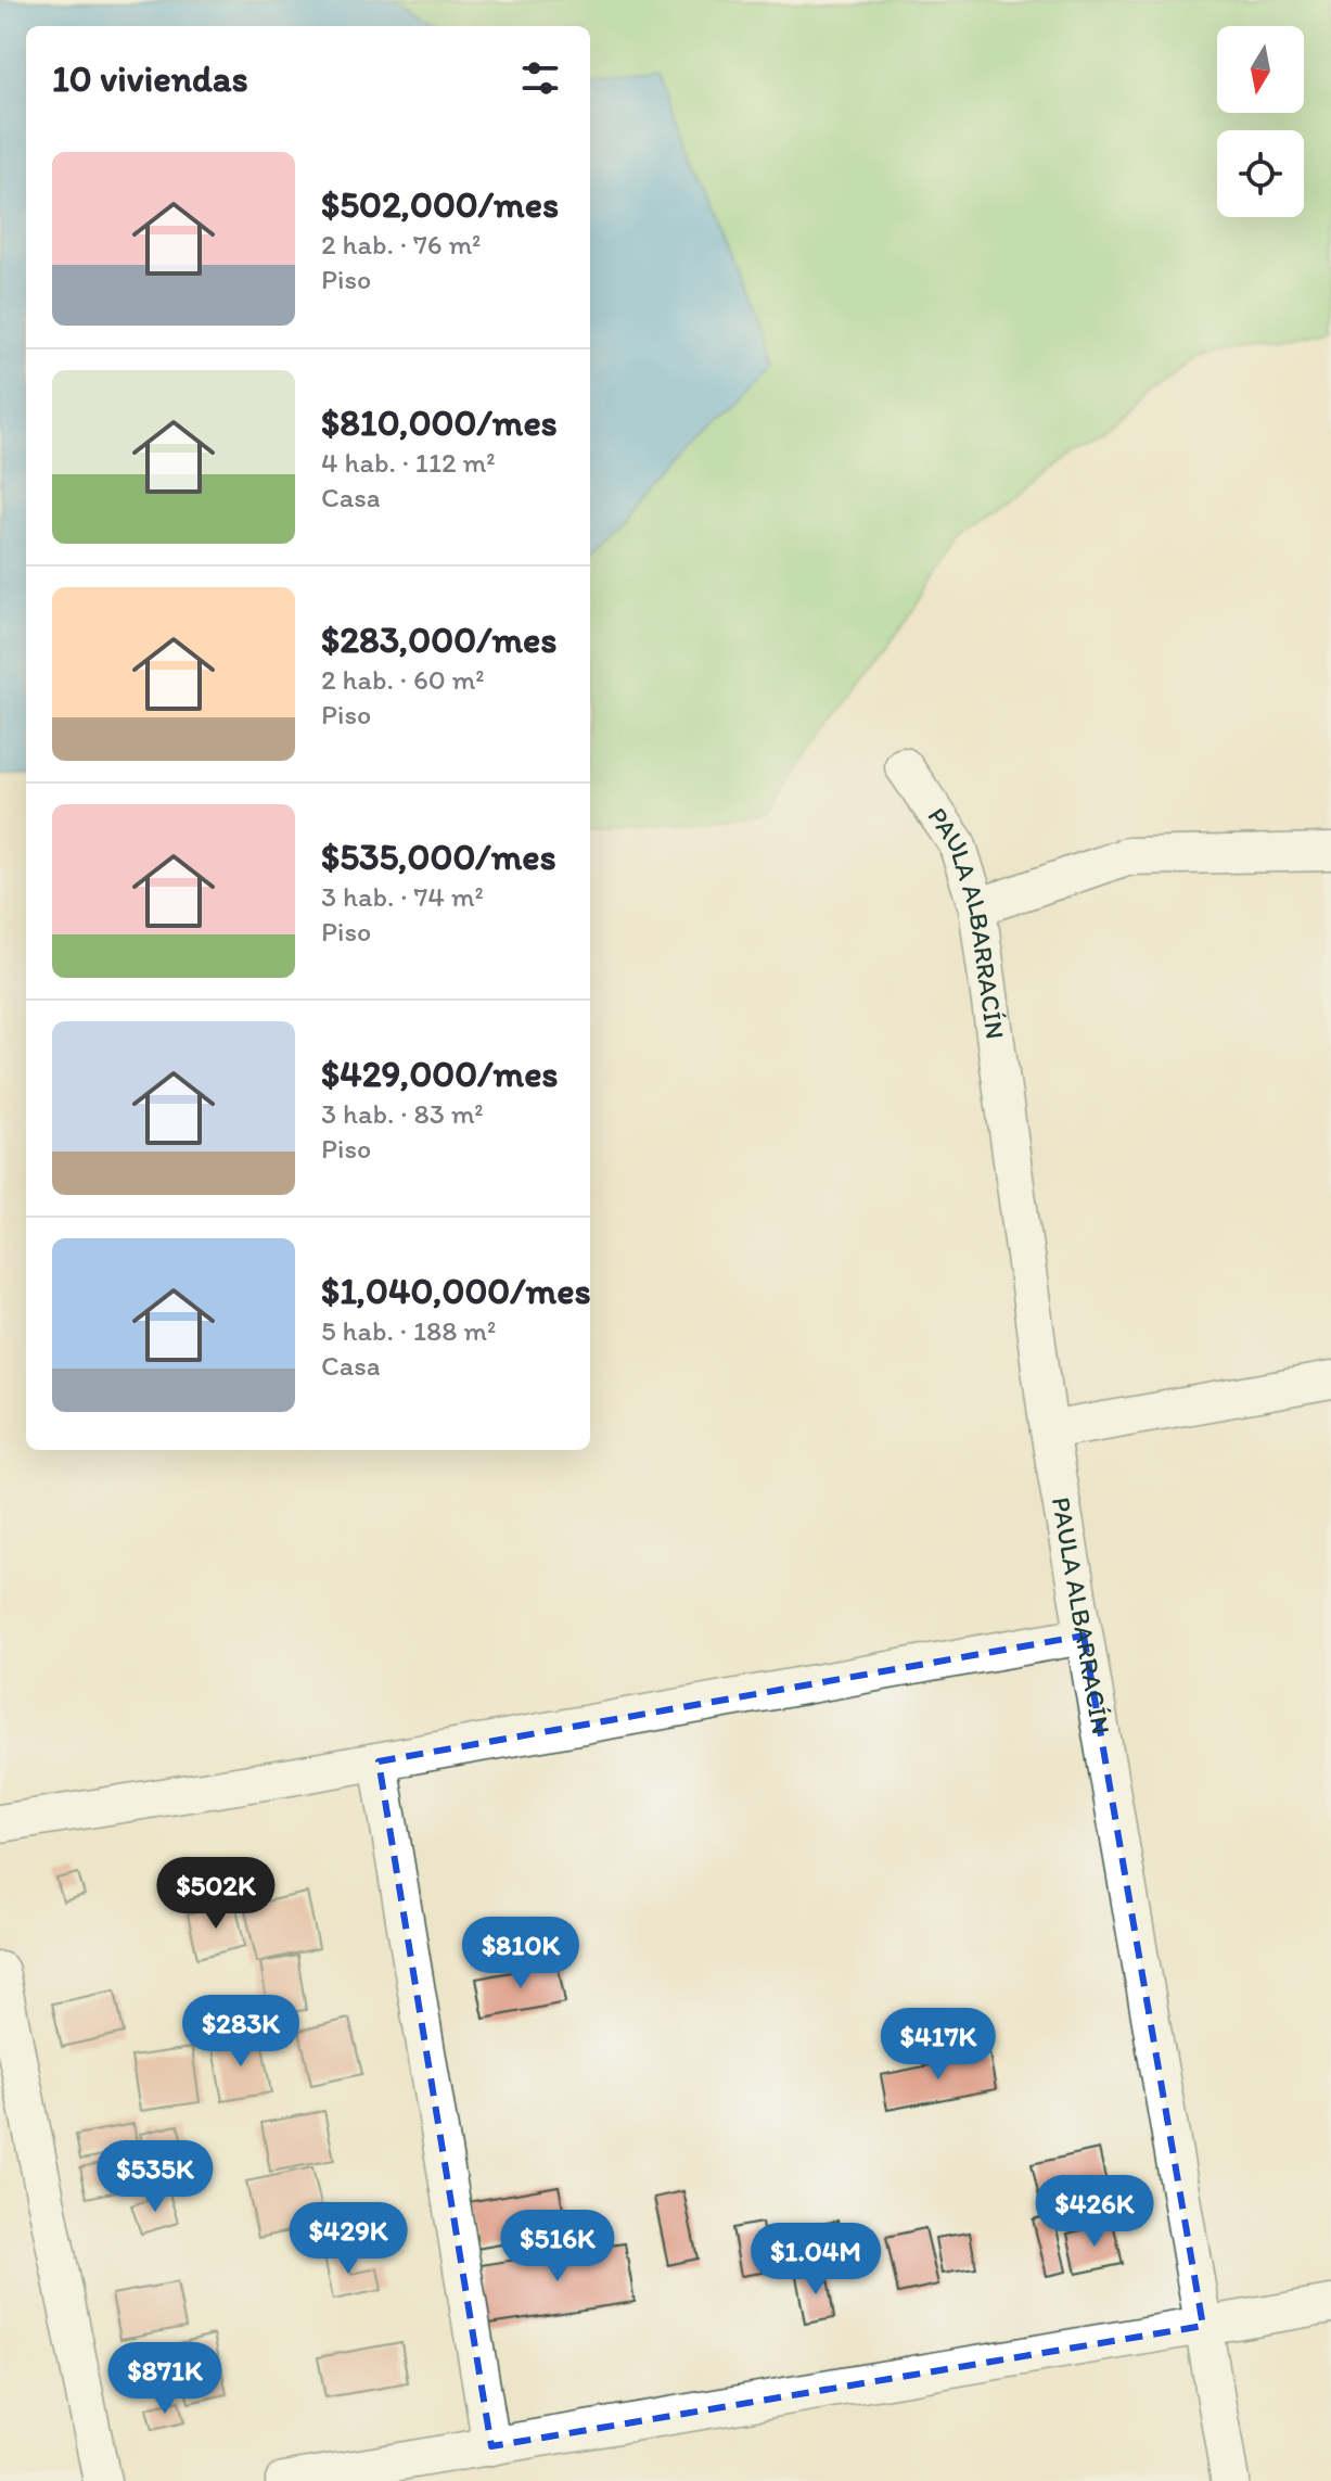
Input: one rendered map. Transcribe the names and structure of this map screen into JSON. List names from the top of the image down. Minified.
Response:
{"streets":{"street":["PAULA ALBARRACÍN"]},"north":"bottom","page":{"heading":"10 viviendas","list":[{"name":"$502,000/mes","note":"2 hab. · 76 m² · Piso"},{"name":"$810,000/mes","note":"4 hab. · 112 m² · Casa"},{"name":"$283,000/mes","note":"2 hab. · 60 m² · Piso"},{"name":"$535,000/mes","note":"3 hab. · 74 m² · Piso"},{"name":"$429,000/mes","note":"3 hab. · 83 m² · Piso"},{"name":"$1,040,000/mes","note":"5 hab. · 188 m² · Casa"}],"price":["$502K","$810K","$283K","$417K","$535K","$426K","$429K","$516K","$1.04M","$871K"]}}
